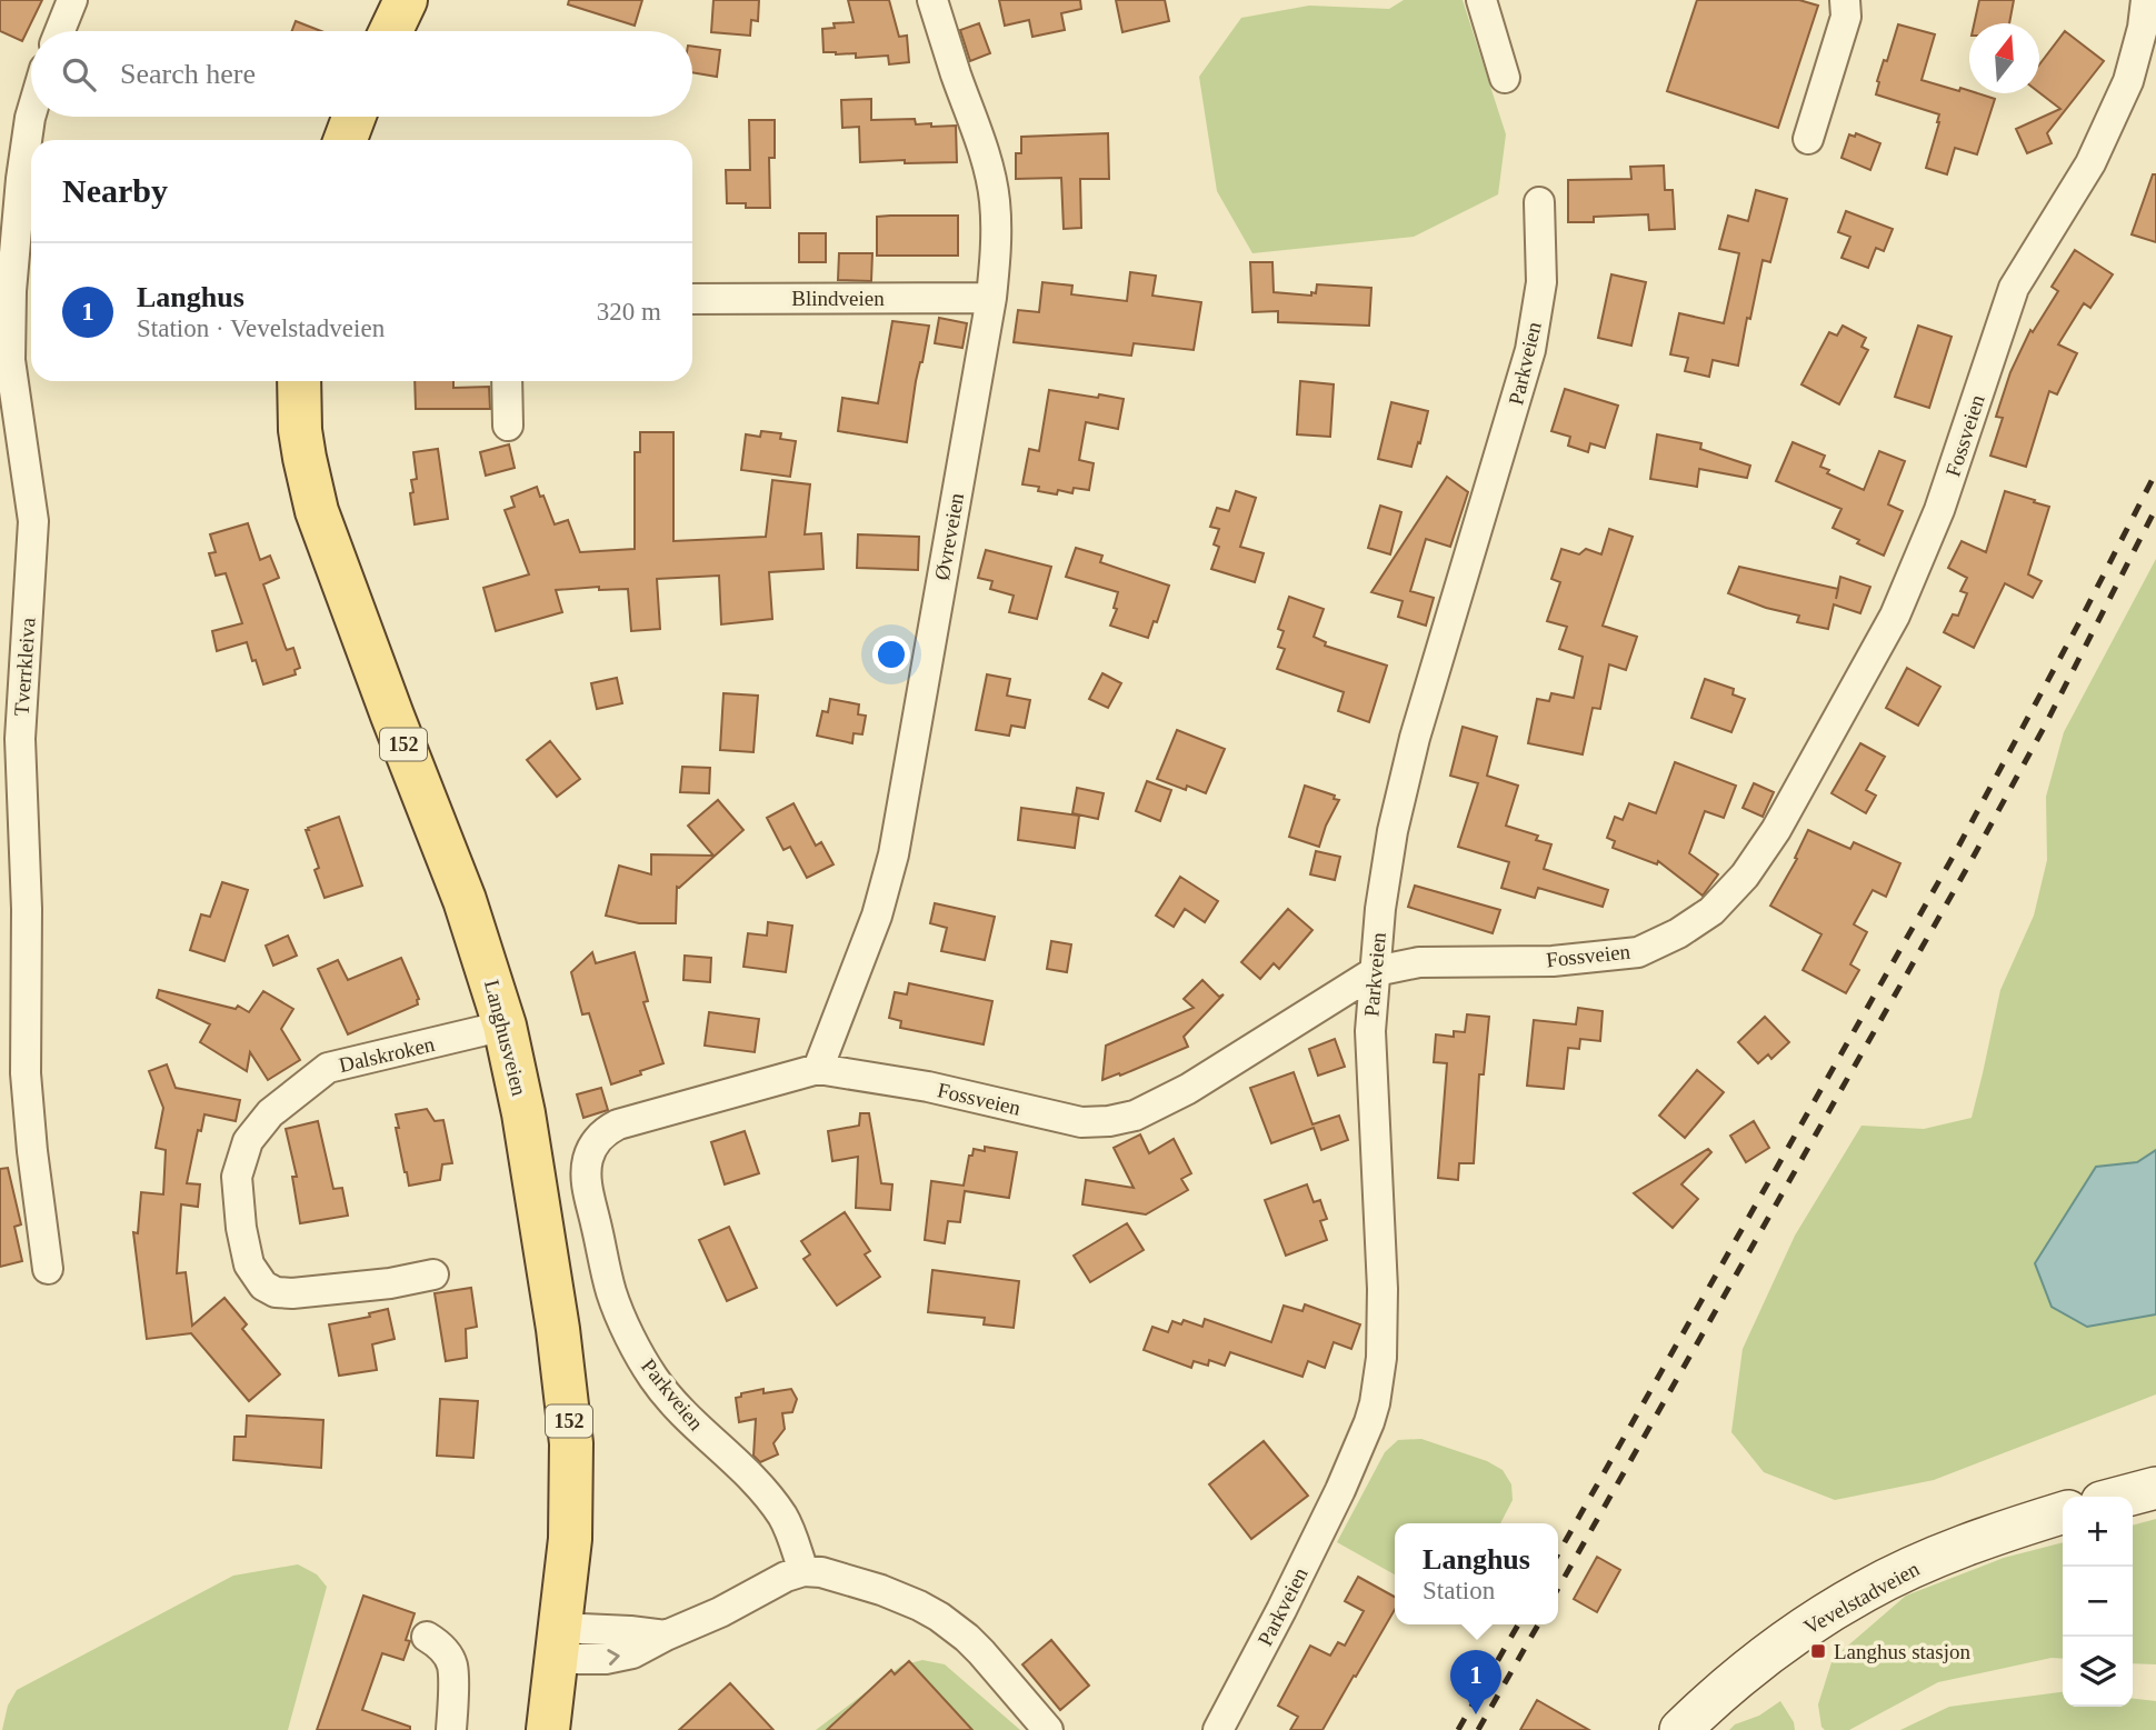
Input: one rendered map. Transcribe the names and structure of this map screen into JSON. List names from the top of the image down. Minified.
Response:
{"streets":{"main road":["152","Langhusveien","Vevelstadveien"],"street":["Blindveien","Parkveien","Fossveien","Øvreveien","Tverrkleiva","Dalskroken"]},"crossings":[["Blindveien","Øvreveien"],["Parkveien","Fossveien"],["Fossveien","Øvreveien"],["Langhusveien","Dalskroken"]],"places":{"transit":["Langhus stasjon"]},"north":"top","page":{"search":"Search here","heading":"Nearby","list":[{"mark":"1","name":"Langhus","note":"Station · Vevelstadveien","value":"320 m"}],"map_buttons":["+","−"],"popup":["Langhus","Station"],"pins":"1"}}
